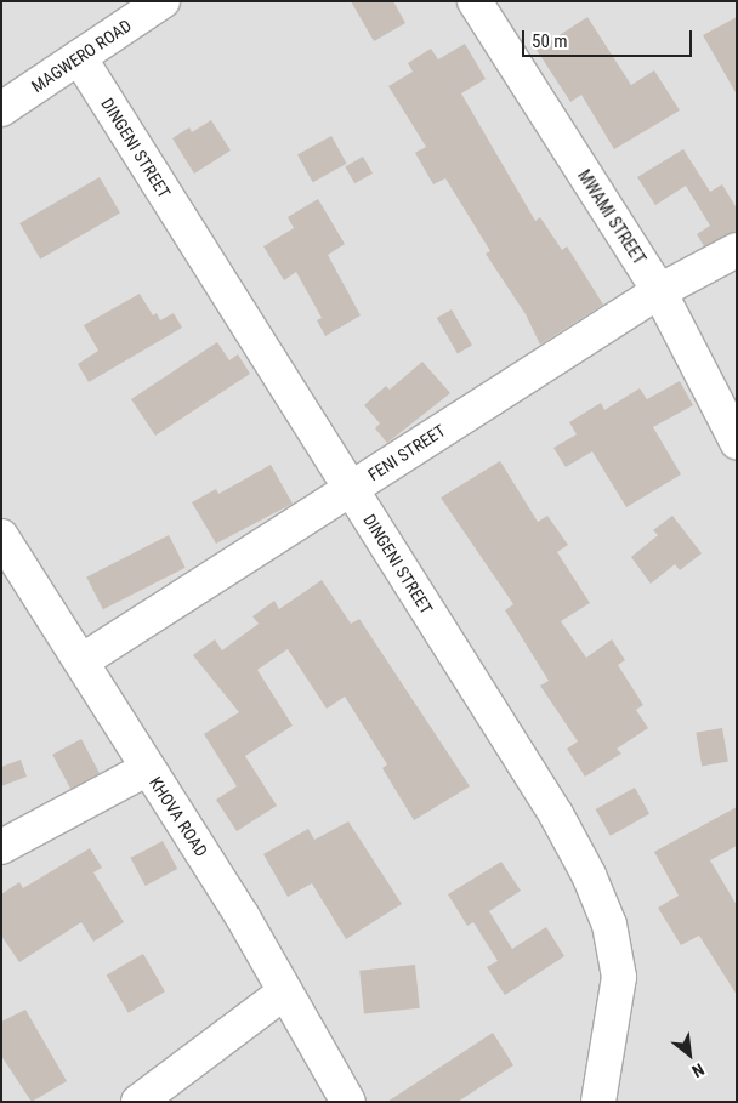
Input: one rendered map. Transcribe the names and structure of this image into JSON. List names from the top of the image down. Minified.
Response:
{"streets":{"street":["MAGWERO ROAD","DINGENI STREET","MWAMI STREET","FENI STREET","KHOVA ROAD"]},"crossings":[["MAGWERO ROAD","DINGENI STREET"],["DINGENI STREET","FENI STREET"],["MWAMI STREET","FENI STREET"],["FENI STREET","KHOVA ROAD"]],"scale_bar":"50 m","north":"bottom right"}
